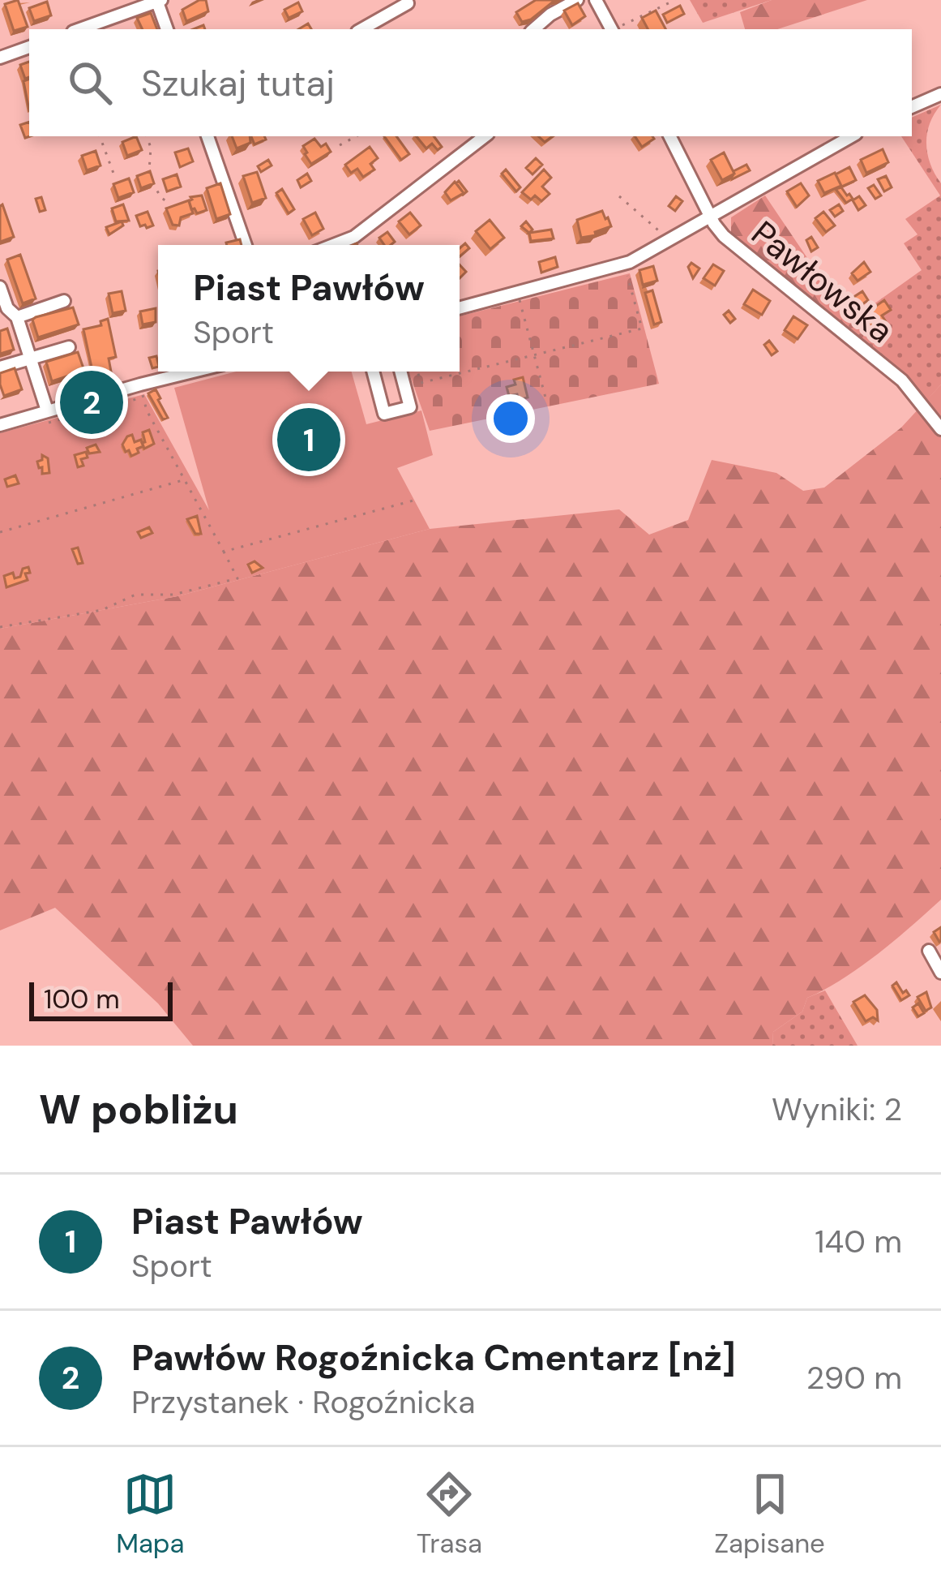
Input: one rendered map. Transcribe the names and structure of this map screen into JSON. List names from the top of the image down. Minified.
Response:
{"streets":{"street":["Pawłowska"]},"scale_bar":"100 m","page":{"search":"Szukaj tutaj","popup":["Piast Pawłów","Sport"],"pins":["2","1"],"scale":"100 m","heading":["W pobliżu","Wyniki: 2"],"list":[{"mark":"1","name":"Piast Pawłów","note":"Sport","value":"140 m"},{"mark":"2","name":"Pawłów Rogoźnicka Cmentarz [nż]","note":"Przystanek · Rogoźnicka","value":"290 m"}],"nav":["Mapa","Trasa","Zapisane"]}}
